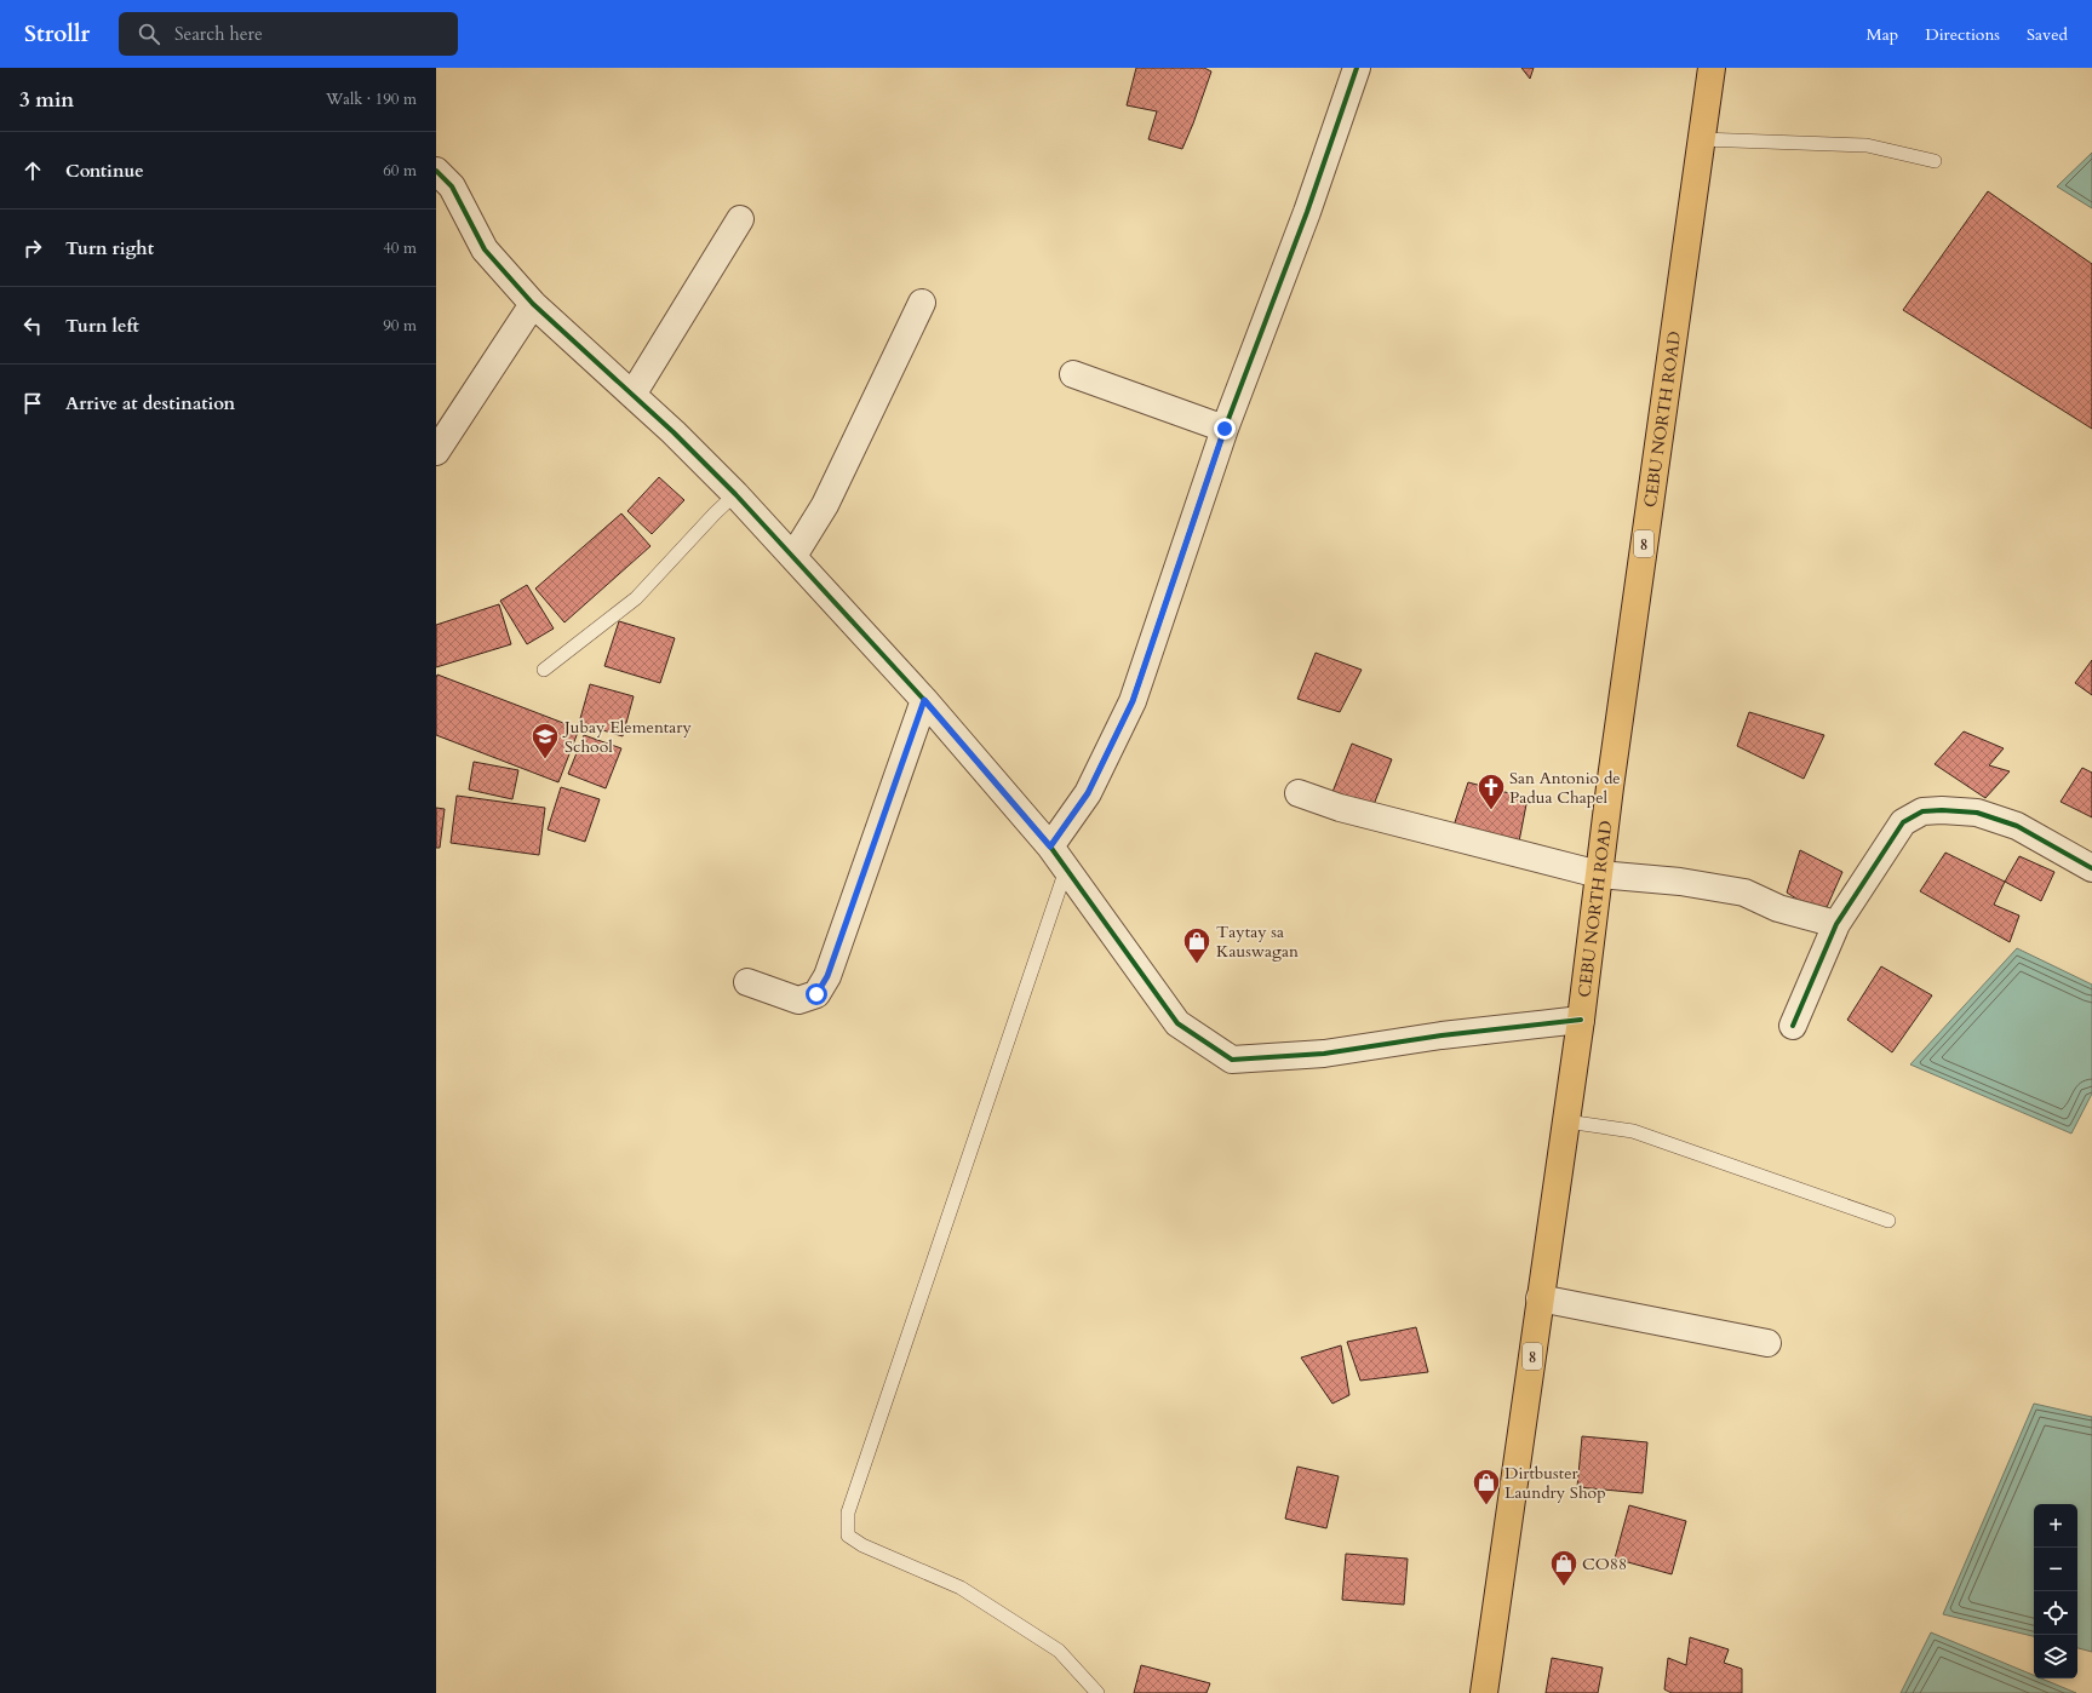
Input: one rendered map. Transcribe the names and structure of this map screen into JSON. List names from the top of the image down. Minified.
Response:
{"streets":{"highway":["CEBU NORTH ROAD","8"]},"places":{"school or university":["Jubay Elementary School"],"church":["San Antonio de Padua Chapel"],"shop":["Taytay sa Kauswagan","Dirtbuster Laundry Shop","CO88"]},"page":{"header":"Strollr","search":"Search here","nav":["Map","Directions","Saved"],"heading":["3 min","Walk · 190 m"],"list":[["Continue","60 m"],["Turn right","40 m"],["Turn left","90 m"],"Arrive at destination"],"map_buttons":["+","−"]}}
